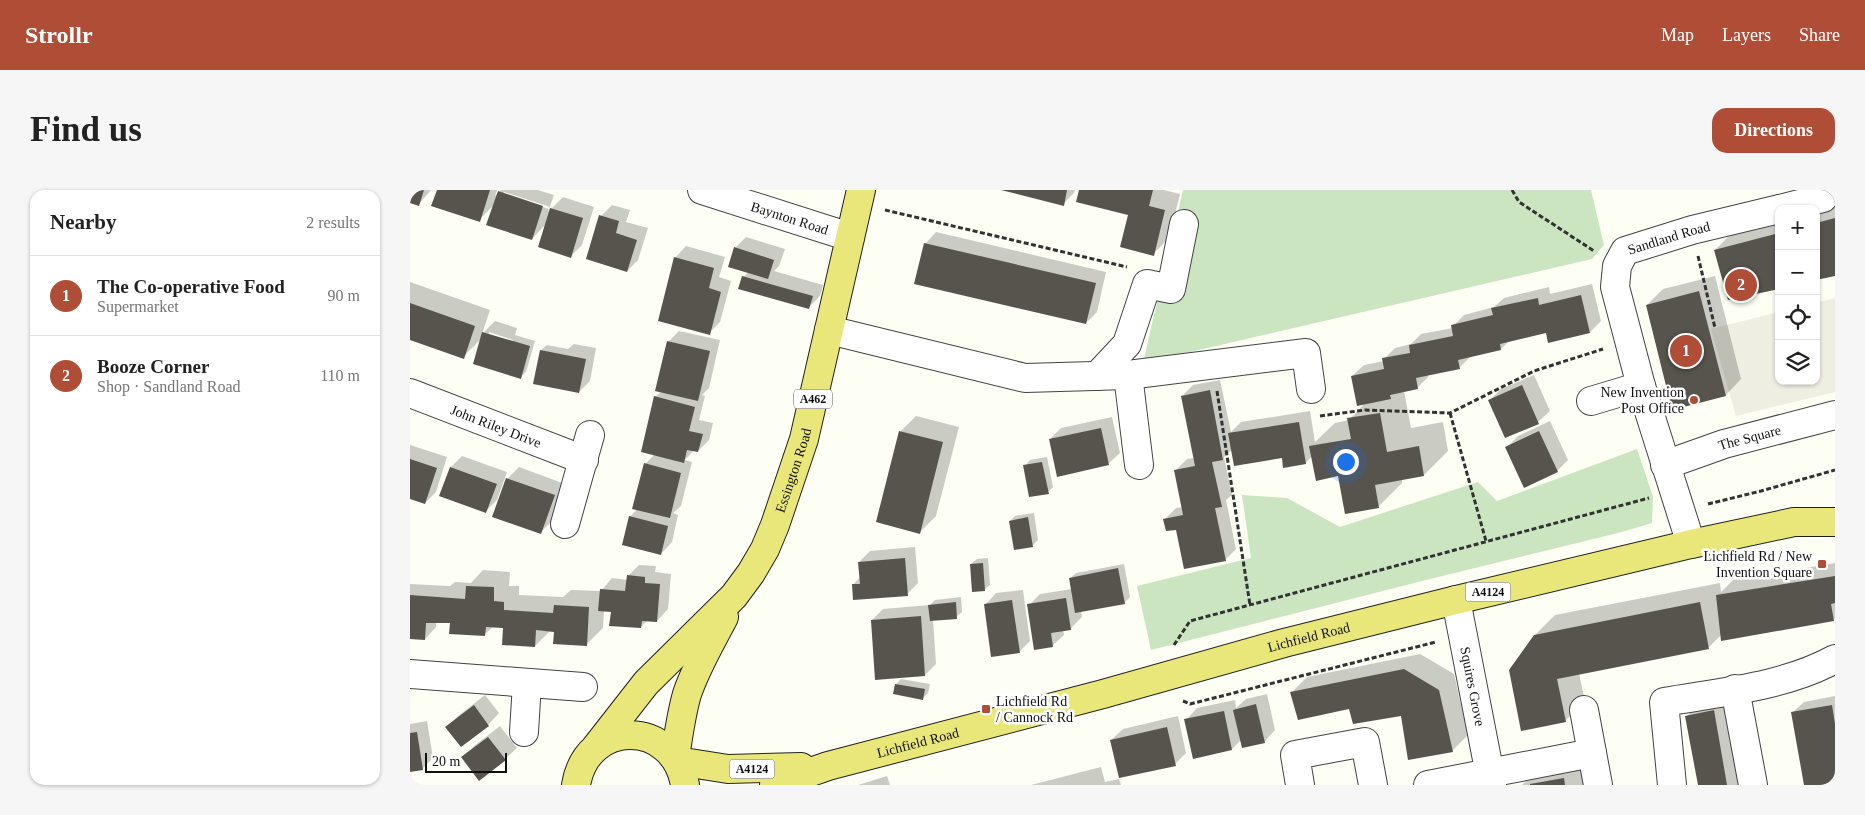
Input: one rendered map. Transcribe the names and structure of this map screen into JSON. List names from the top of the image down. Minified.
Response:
{"streets":{"main road":["A462","Essington Road","A4124","Lichfield Road"],"street":["Baynton Road","Sandland Road","John Riley Drive","The Square","Squires Grove"]},"crossings":[["Baynton Road","Essington Road"],["Sandland Road","The Square"],["Sandland Road","Lichfield Road"],["Essington Road","Lichfield Road"],["Lichfield Road","Squires Grove"]],"places":{"other":["New Invention Post Office"],"transit":["Lichfield Rd / New Invention Square","Lichfield Rd / Cannock Rd"]},"scale_bar":"20 m","page":{"header":"Strollr","nav":["Map","Layers","Share"],"buttons":"Directions","title":"Find us","heading":["Nearby","2 results"],"map_buttons":["+","−"],"list":[{"mark":"1","name":"The Co-operative Food","note":"Supermarket","value":"90 m"},{"mark":"2","name":"Booze Corner","note":"Shop · Sandland Road","value":"110 m"}],"pins":["2","1"],"scale":"20 m"}}
